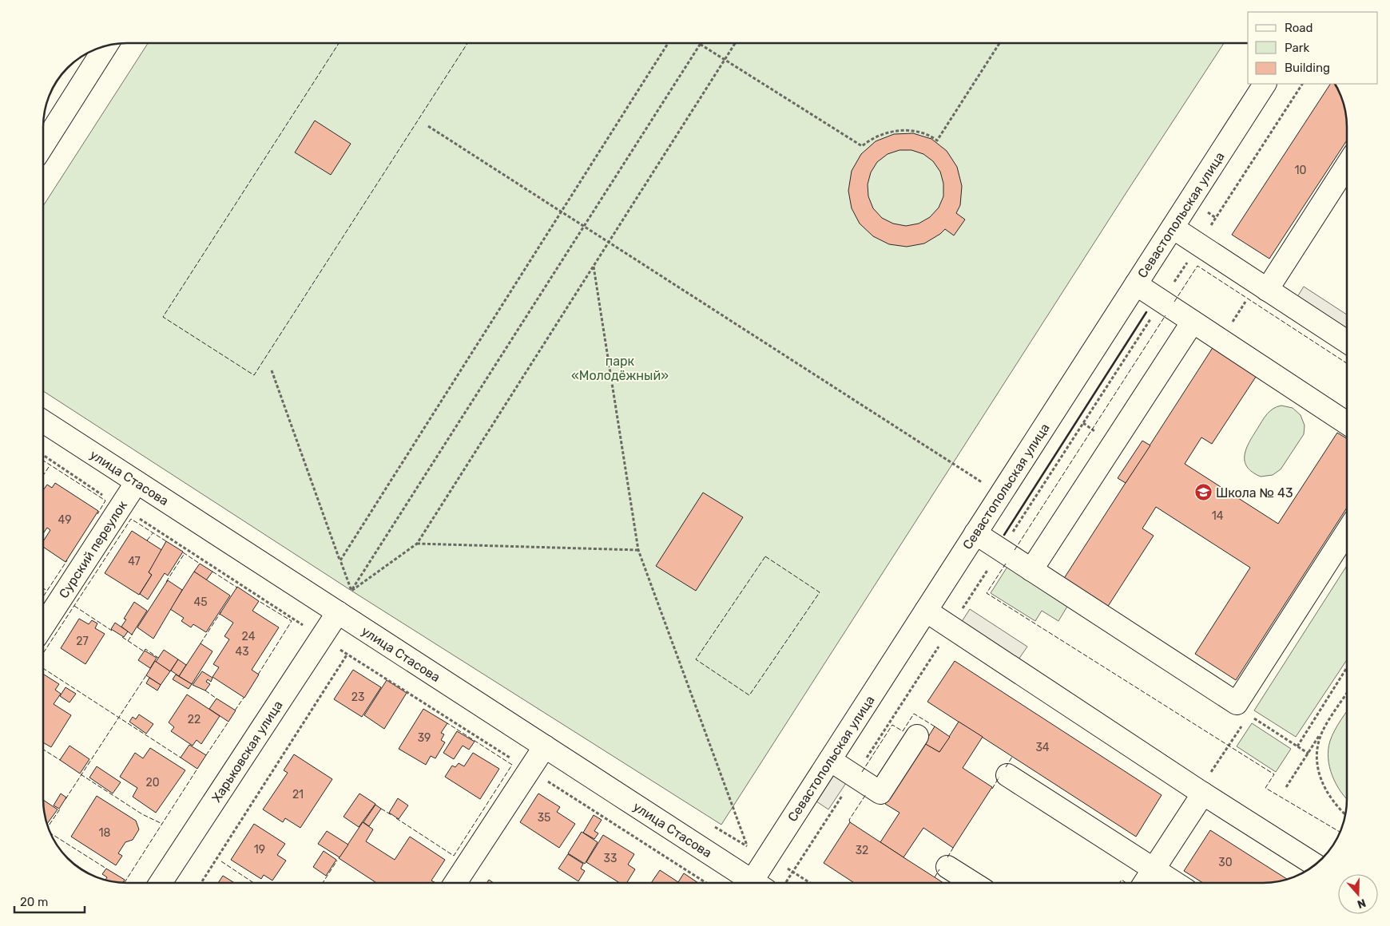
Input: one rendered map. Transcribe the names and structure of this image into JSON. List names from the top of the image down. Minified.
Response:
{"streets":{"street":["Севастопольская улица","улица Стасова","Сурский переулок","Харьковская улица"]},"crossings":[["улица Стасова","Сурский переулок"],["улица Стасова","Харьковская улица"]],"parks":["парк «Молодёжный»"],"places":{"school or university":["Школа № 43"]},"house_numbers":["10","14","49","47","45","24","27","43","23","22","39","34","20","21","35","18","19","32","33","30"],"legend":["Road","Park","Building"],"scale_bar":"20 m","north":"bottom"}
